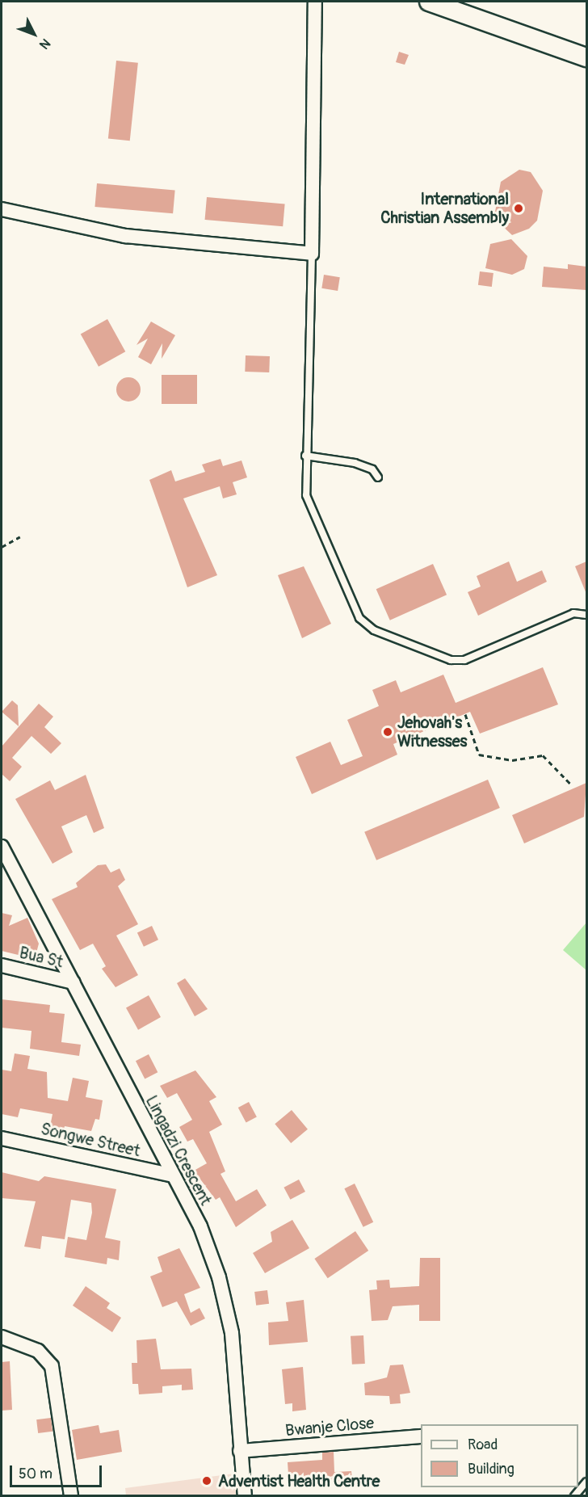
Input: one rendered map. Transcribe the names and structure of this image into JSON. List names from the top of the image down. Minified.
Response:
{"streets":{"street":["Bua St","Songwe Street","Lingadzi Crescent","Bwanje Close"]},"crossings":[["Bua St","Lingadzi Crescent"],["Songwe Street","Lingadzi Crescent"],["Lingadzi Crescent","Bwanje Close"]],"places":["International Christian Assembly","Jehovah's Witnesses","Adventist Health Centre"],"legend":["Road","Building"],"scale_bar":"50 m","north":"bottom right"}
